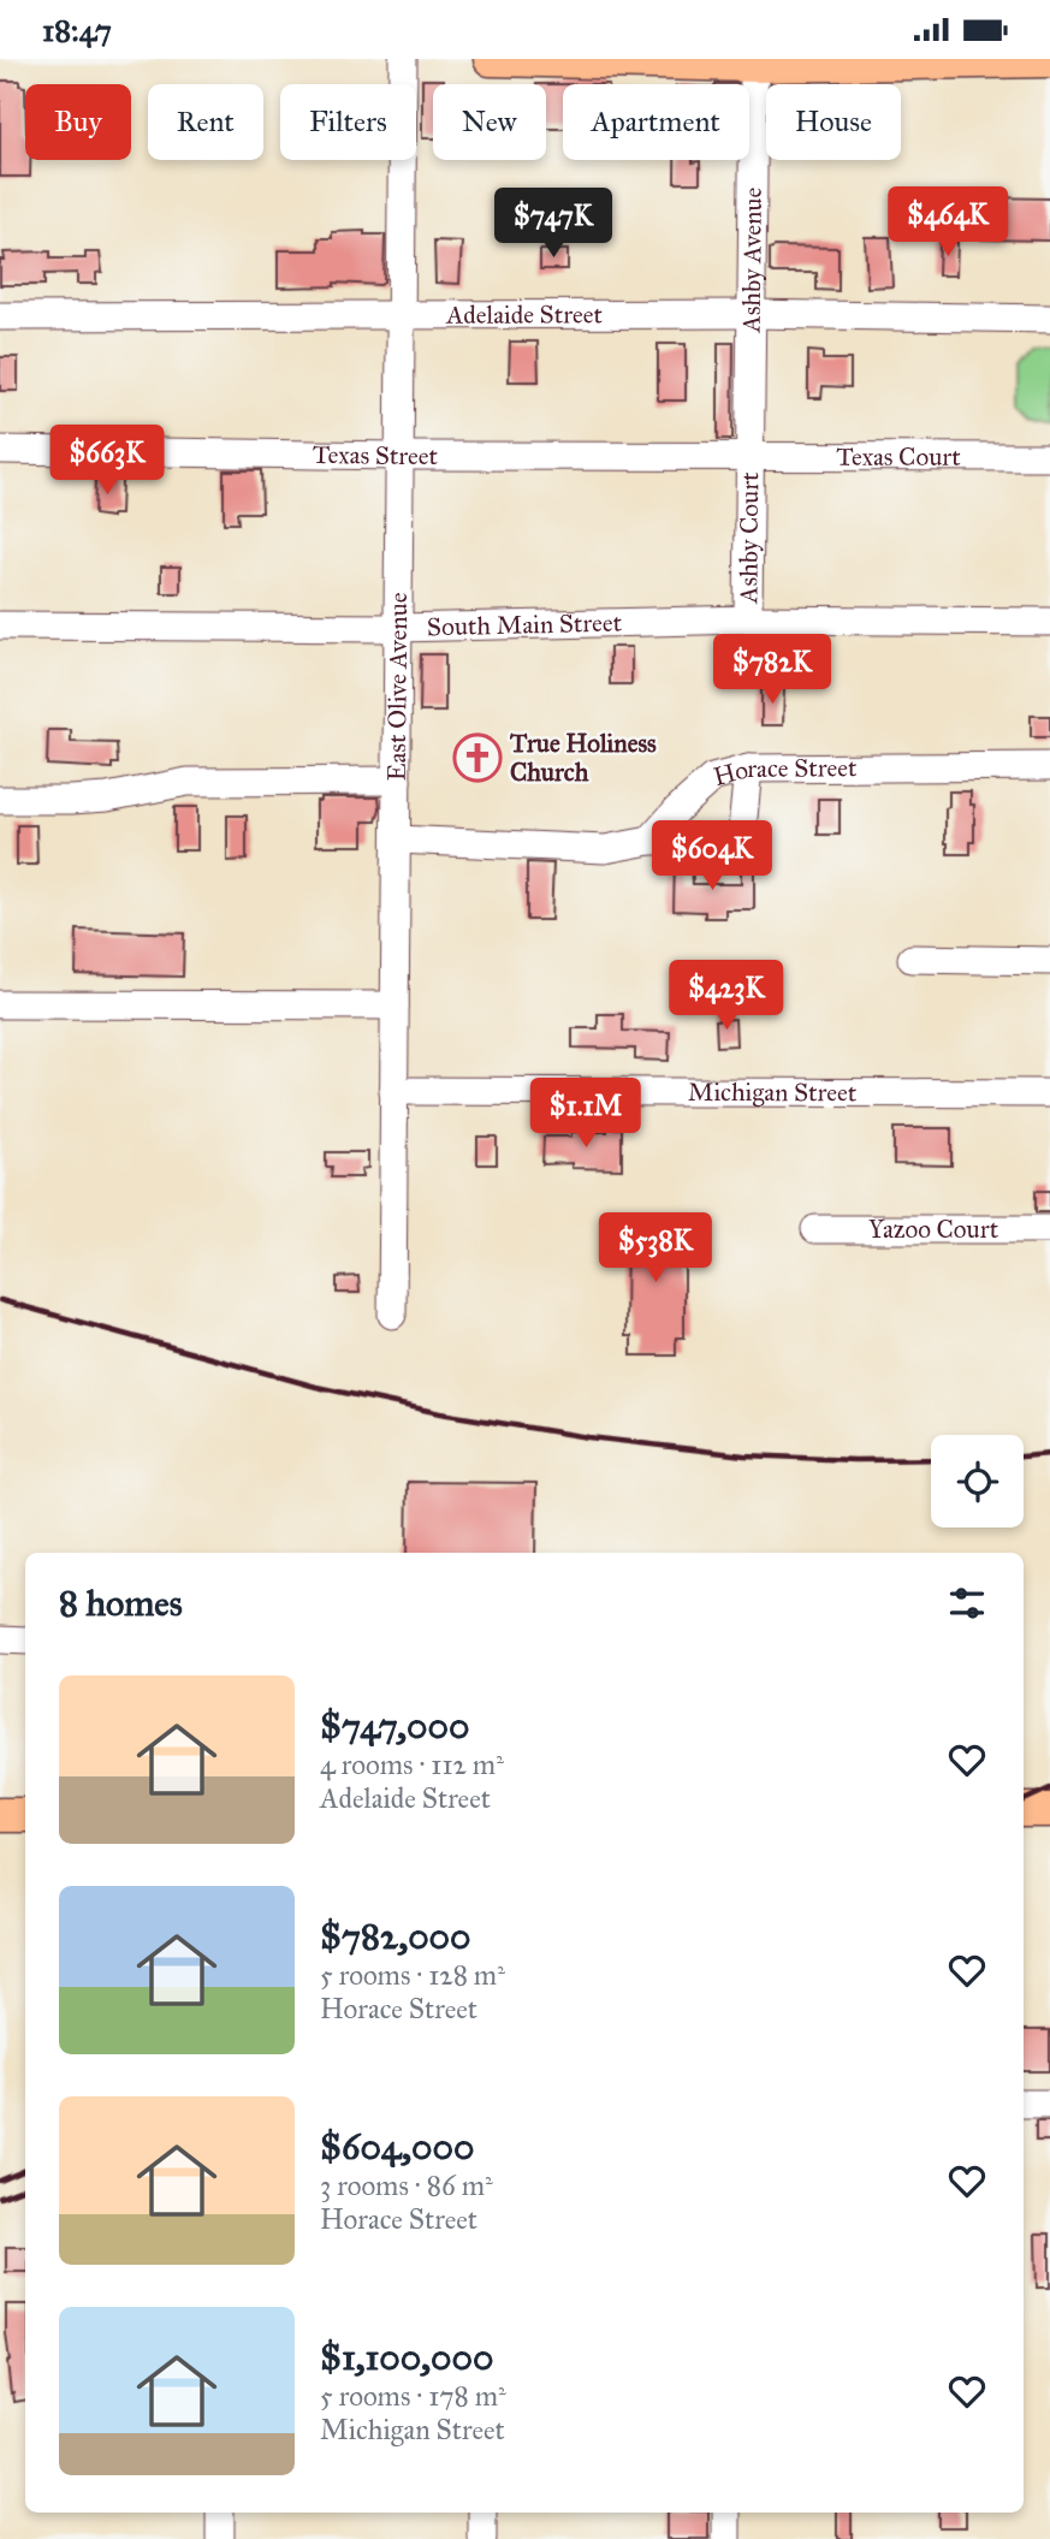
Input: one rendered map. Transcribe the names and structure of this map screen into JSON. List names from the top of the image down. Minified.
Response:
{"streets":{"street":["Ashby Avenue","Adelaide Street","Texas Street","Texas Court","Ashby Court","South Main Street","East Olive Avenue","Horace Street","Michigan Street","Yazoo Court"]},"crossings":[["Ashby Avenue","Adelaide Street"],["Ashby Avenue","Texas Street"],["Ashby Avenue","Texas Court"],["Ashby Avenue","Ashby Court"],["Adelaide Street","East Olive Avenue"],["Texas Street","Texas Court"],["Texas Street","Ashby Court"],["Texas Street","East Olive Avenue"],["Texas Court","Ashby Court"],["Ashby Court","South Main Street"],["South Main Street","East Olive Avenue"],["East Olive Avenue","Michigan Street"]],"places":{"church":["True Holiness Church"]},"page":{"status":"18:47","chip":["Buy","Rent","Filters","New","Apartment","House"],"price":["$464K","$747K","$663K","$782K","$604K","$423K","$1.1M","$538K"],"heading":"8 homes","list":[{"name":"$747,000","note":"4 rooms · 112 m² · Adelaide Street"},{"name":"$782,000","note":"5 rooms · 128 m² · Horace Street"},{"name":"$604,000","note":"3 rooms · 86 m² · Horace Street"},{"name":"$1,100,000","note":"5 rooms · 178 m² · Michigan Street"}]}}
